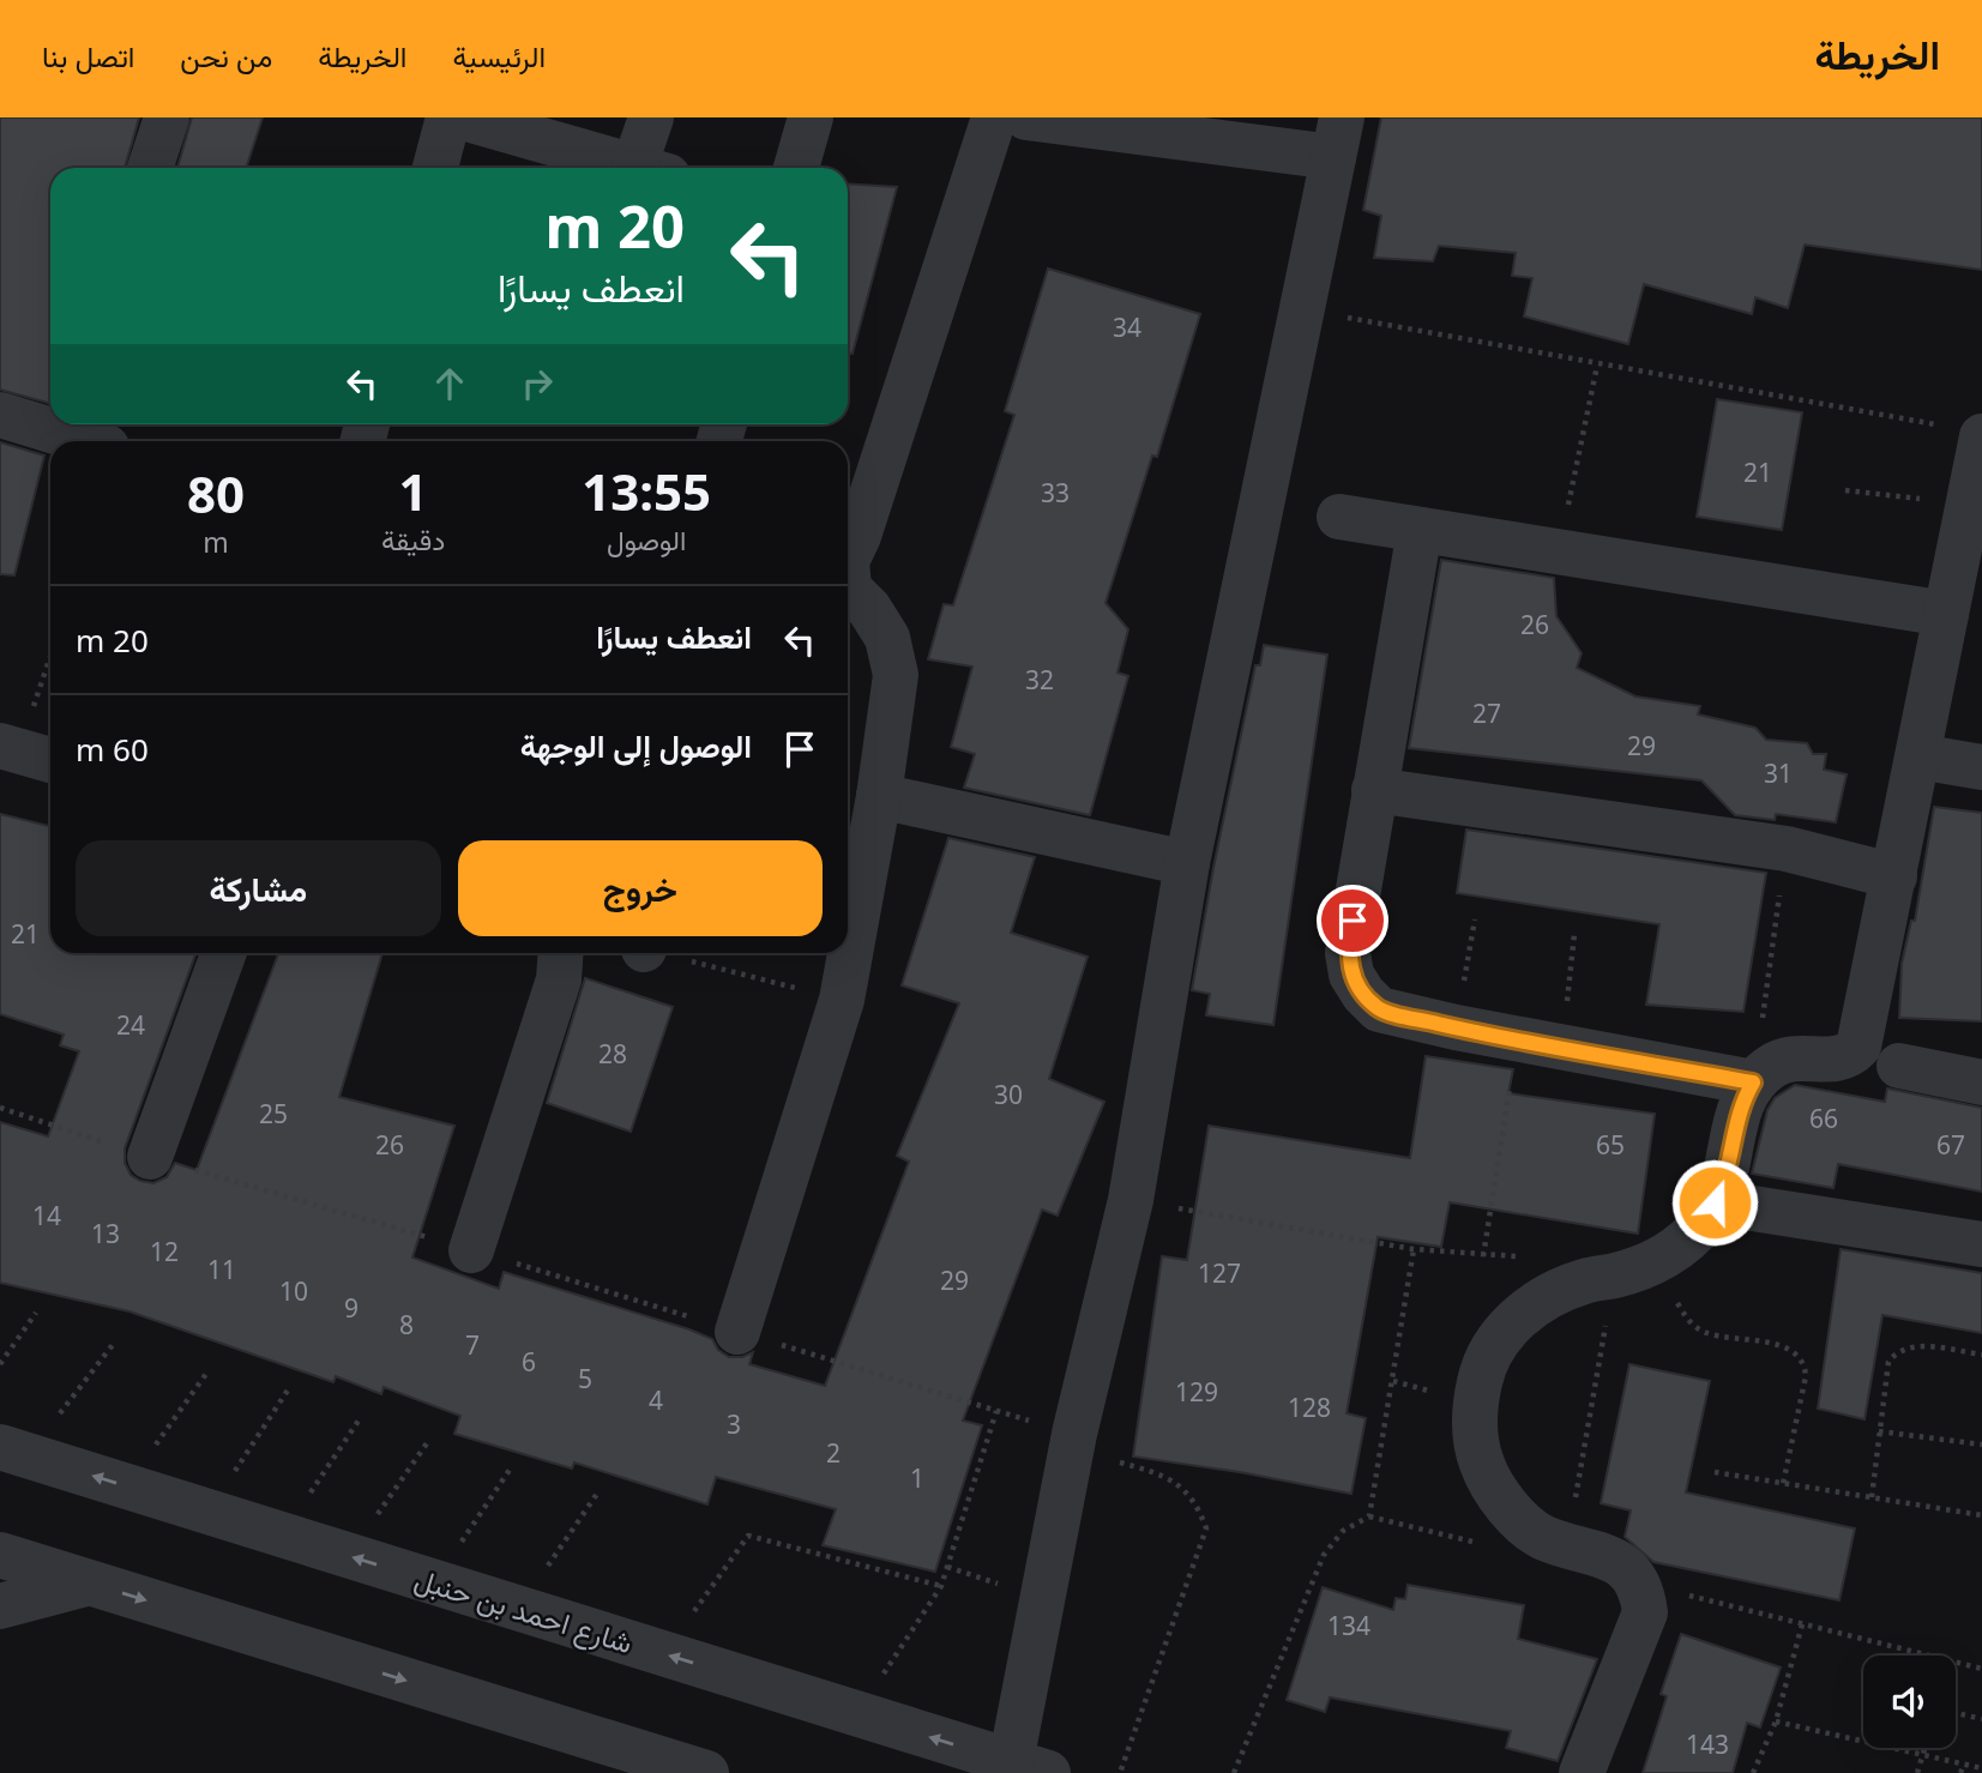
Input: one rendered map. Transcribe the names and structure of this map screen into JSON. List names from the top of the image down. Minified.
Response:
{"streets":{"street":["شارع احمد بن حنبل"]},"house_numbers":["34","21","33","26","32","27","29","31","21","24","28","30","25","66","26","65","67","14","13","12","11","127","29","10","9","8","7","6","5","129","4","128","3","2","1","134","143"],"page":{"header":"الخريطة","nav":["الرئيسية","الخريطة","من نحن","اتصل بنا"],"turn":["20 m","انعطف يسارًا"],"eta":["13:55","الوصول","1","دقيقة","80","m"],"list":[{"name":"انعطف يسارًا","value":"20 m"},{"name":"الوصول إلى الوجهة","value":"60 m"}],"buttons":["خروج","مشاركة"]}}
